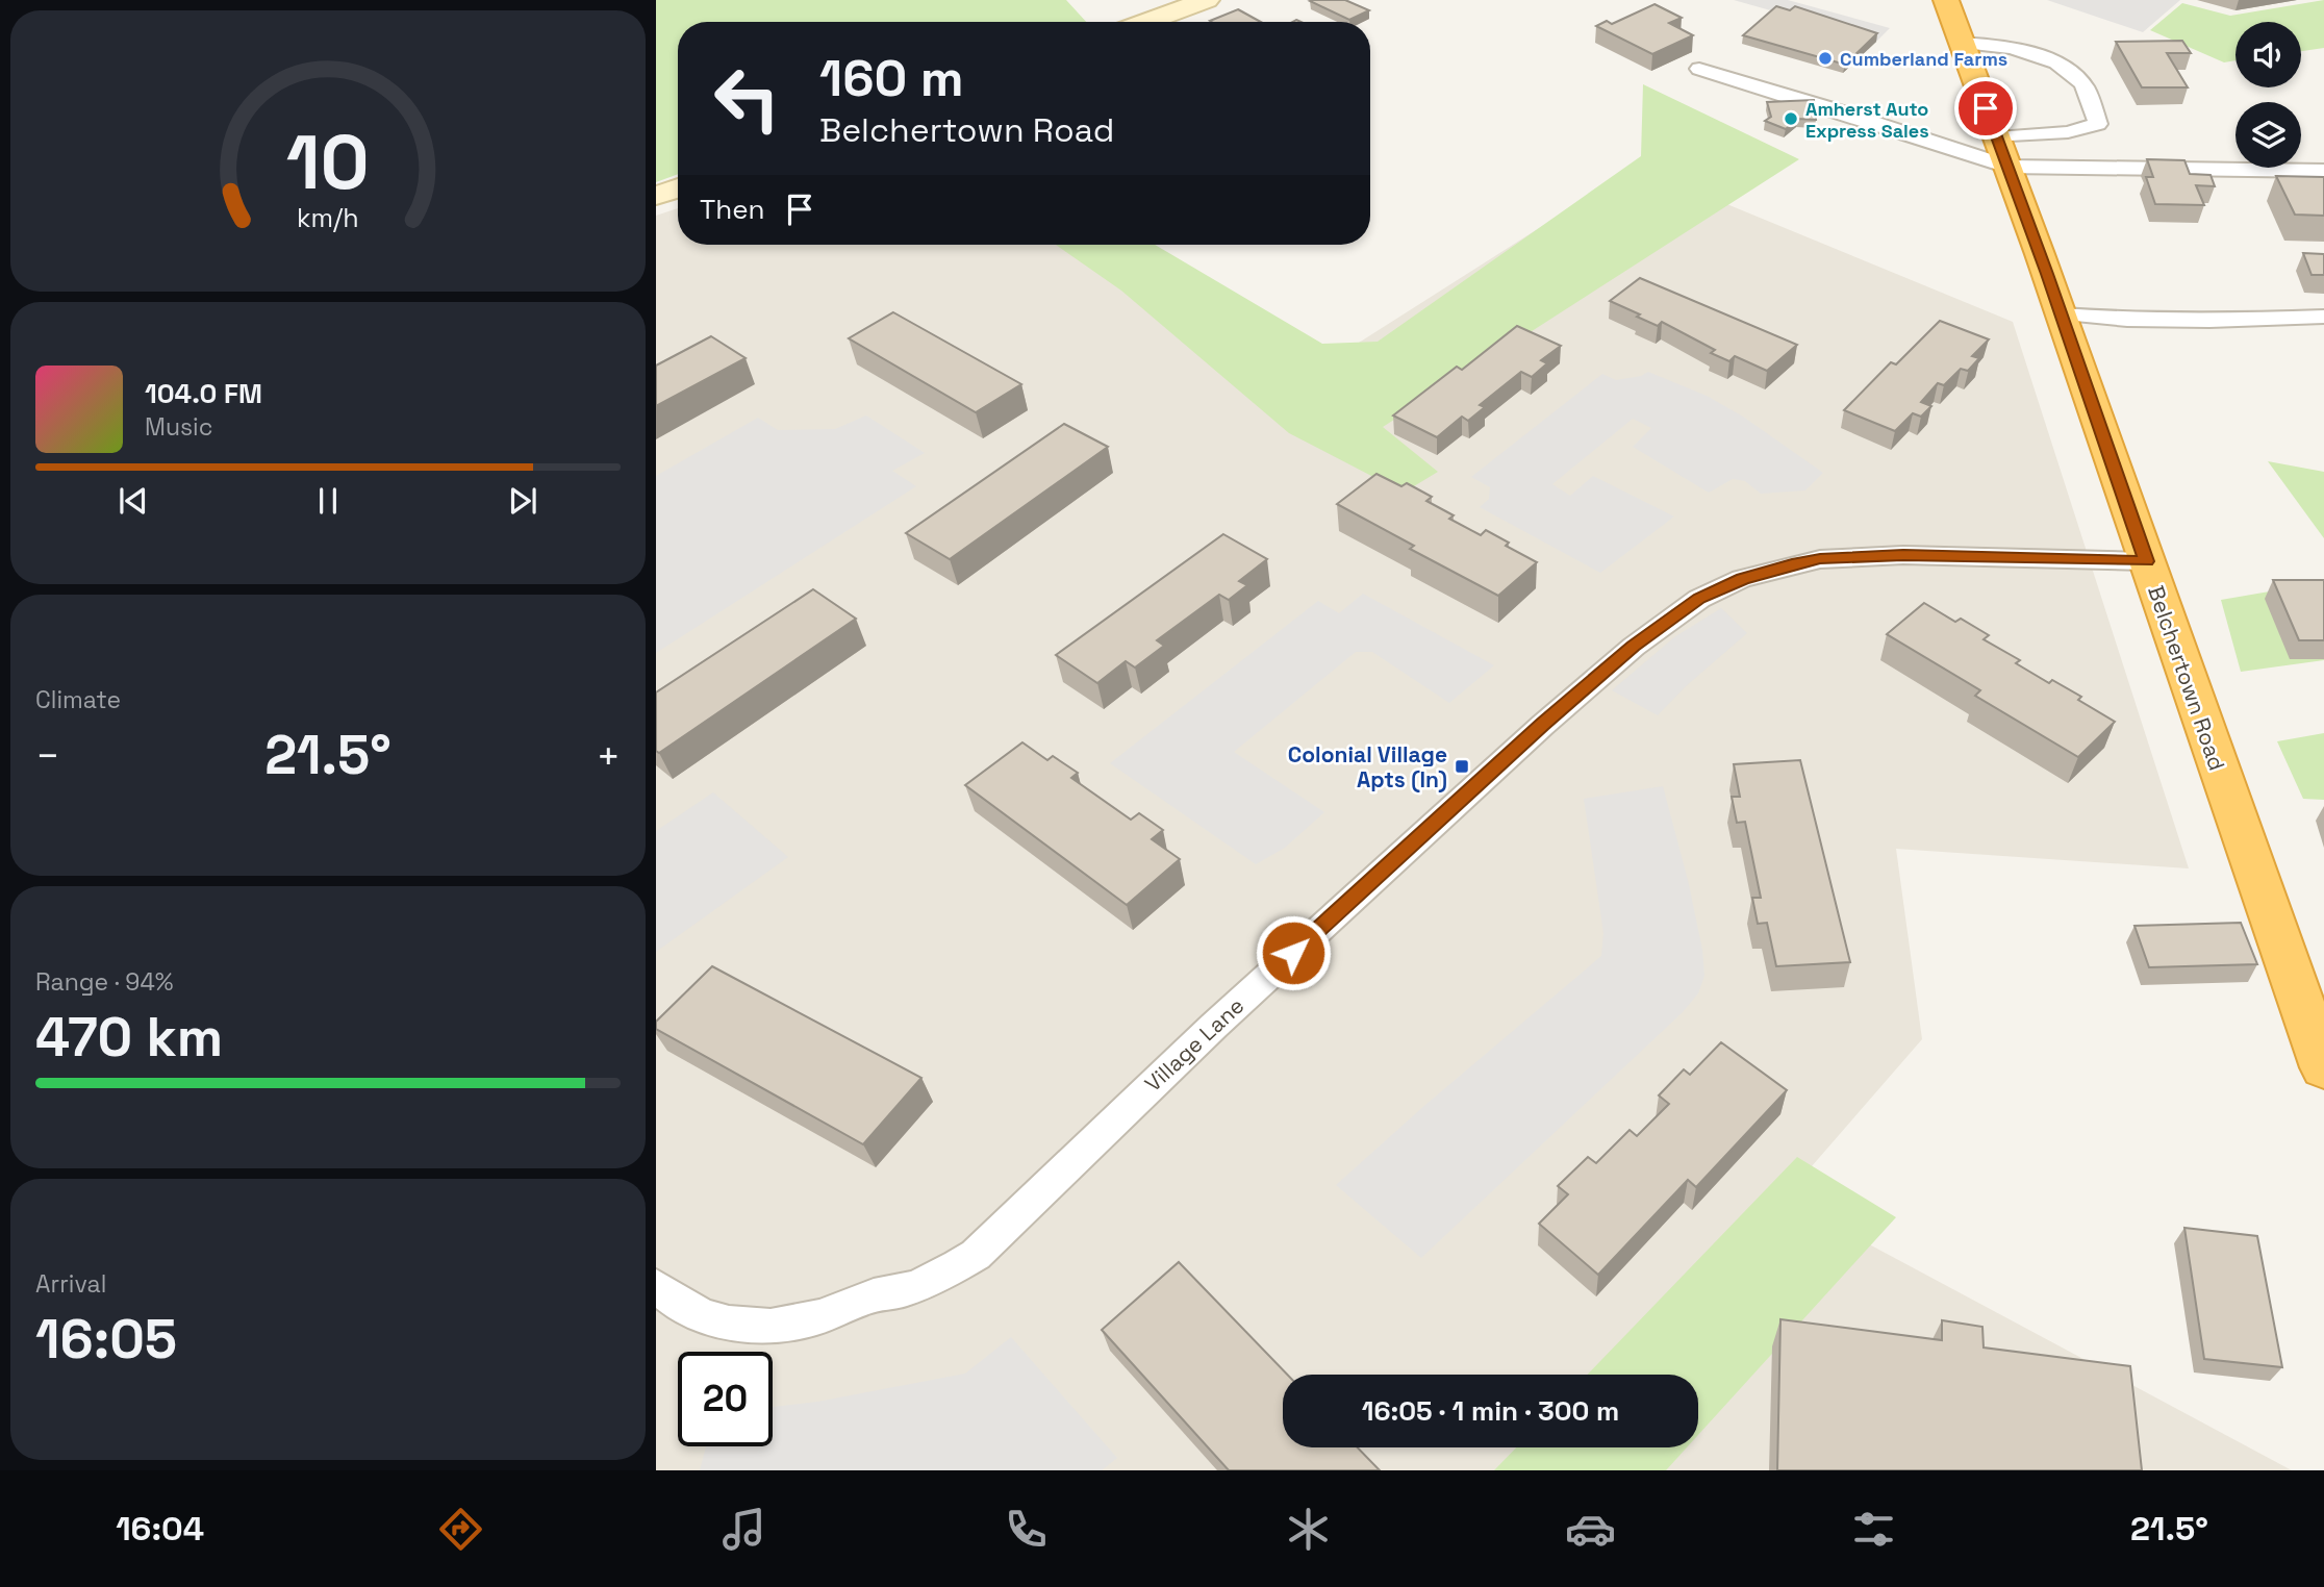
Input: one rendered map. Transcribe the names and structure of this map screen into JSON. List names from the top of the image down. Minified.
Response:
{"streets":{"highway":["Belchertown Road"],"lane":["Village Lane"]},"crossings":[["Belchertown Road","Village Lane"]],"places":{"other":["Cumberland Farms","Amherst Auto Express Sales"],"transit":["Colonial Village Apts (In)"]},"page":{"turn":["160 m","Belchertown Road"],"then":"Then","song":["104.0 FM","Music"],"tile":["Climate",["Range · 94%","470 km"],["Arrival","16:05"]],"heat":["−","21.5°","+"],"limit":"20","trip":"16:05 · 1 min · 300 m","tabs":["16:04","21.5°"],"gauge":["10","km/h"]}}
